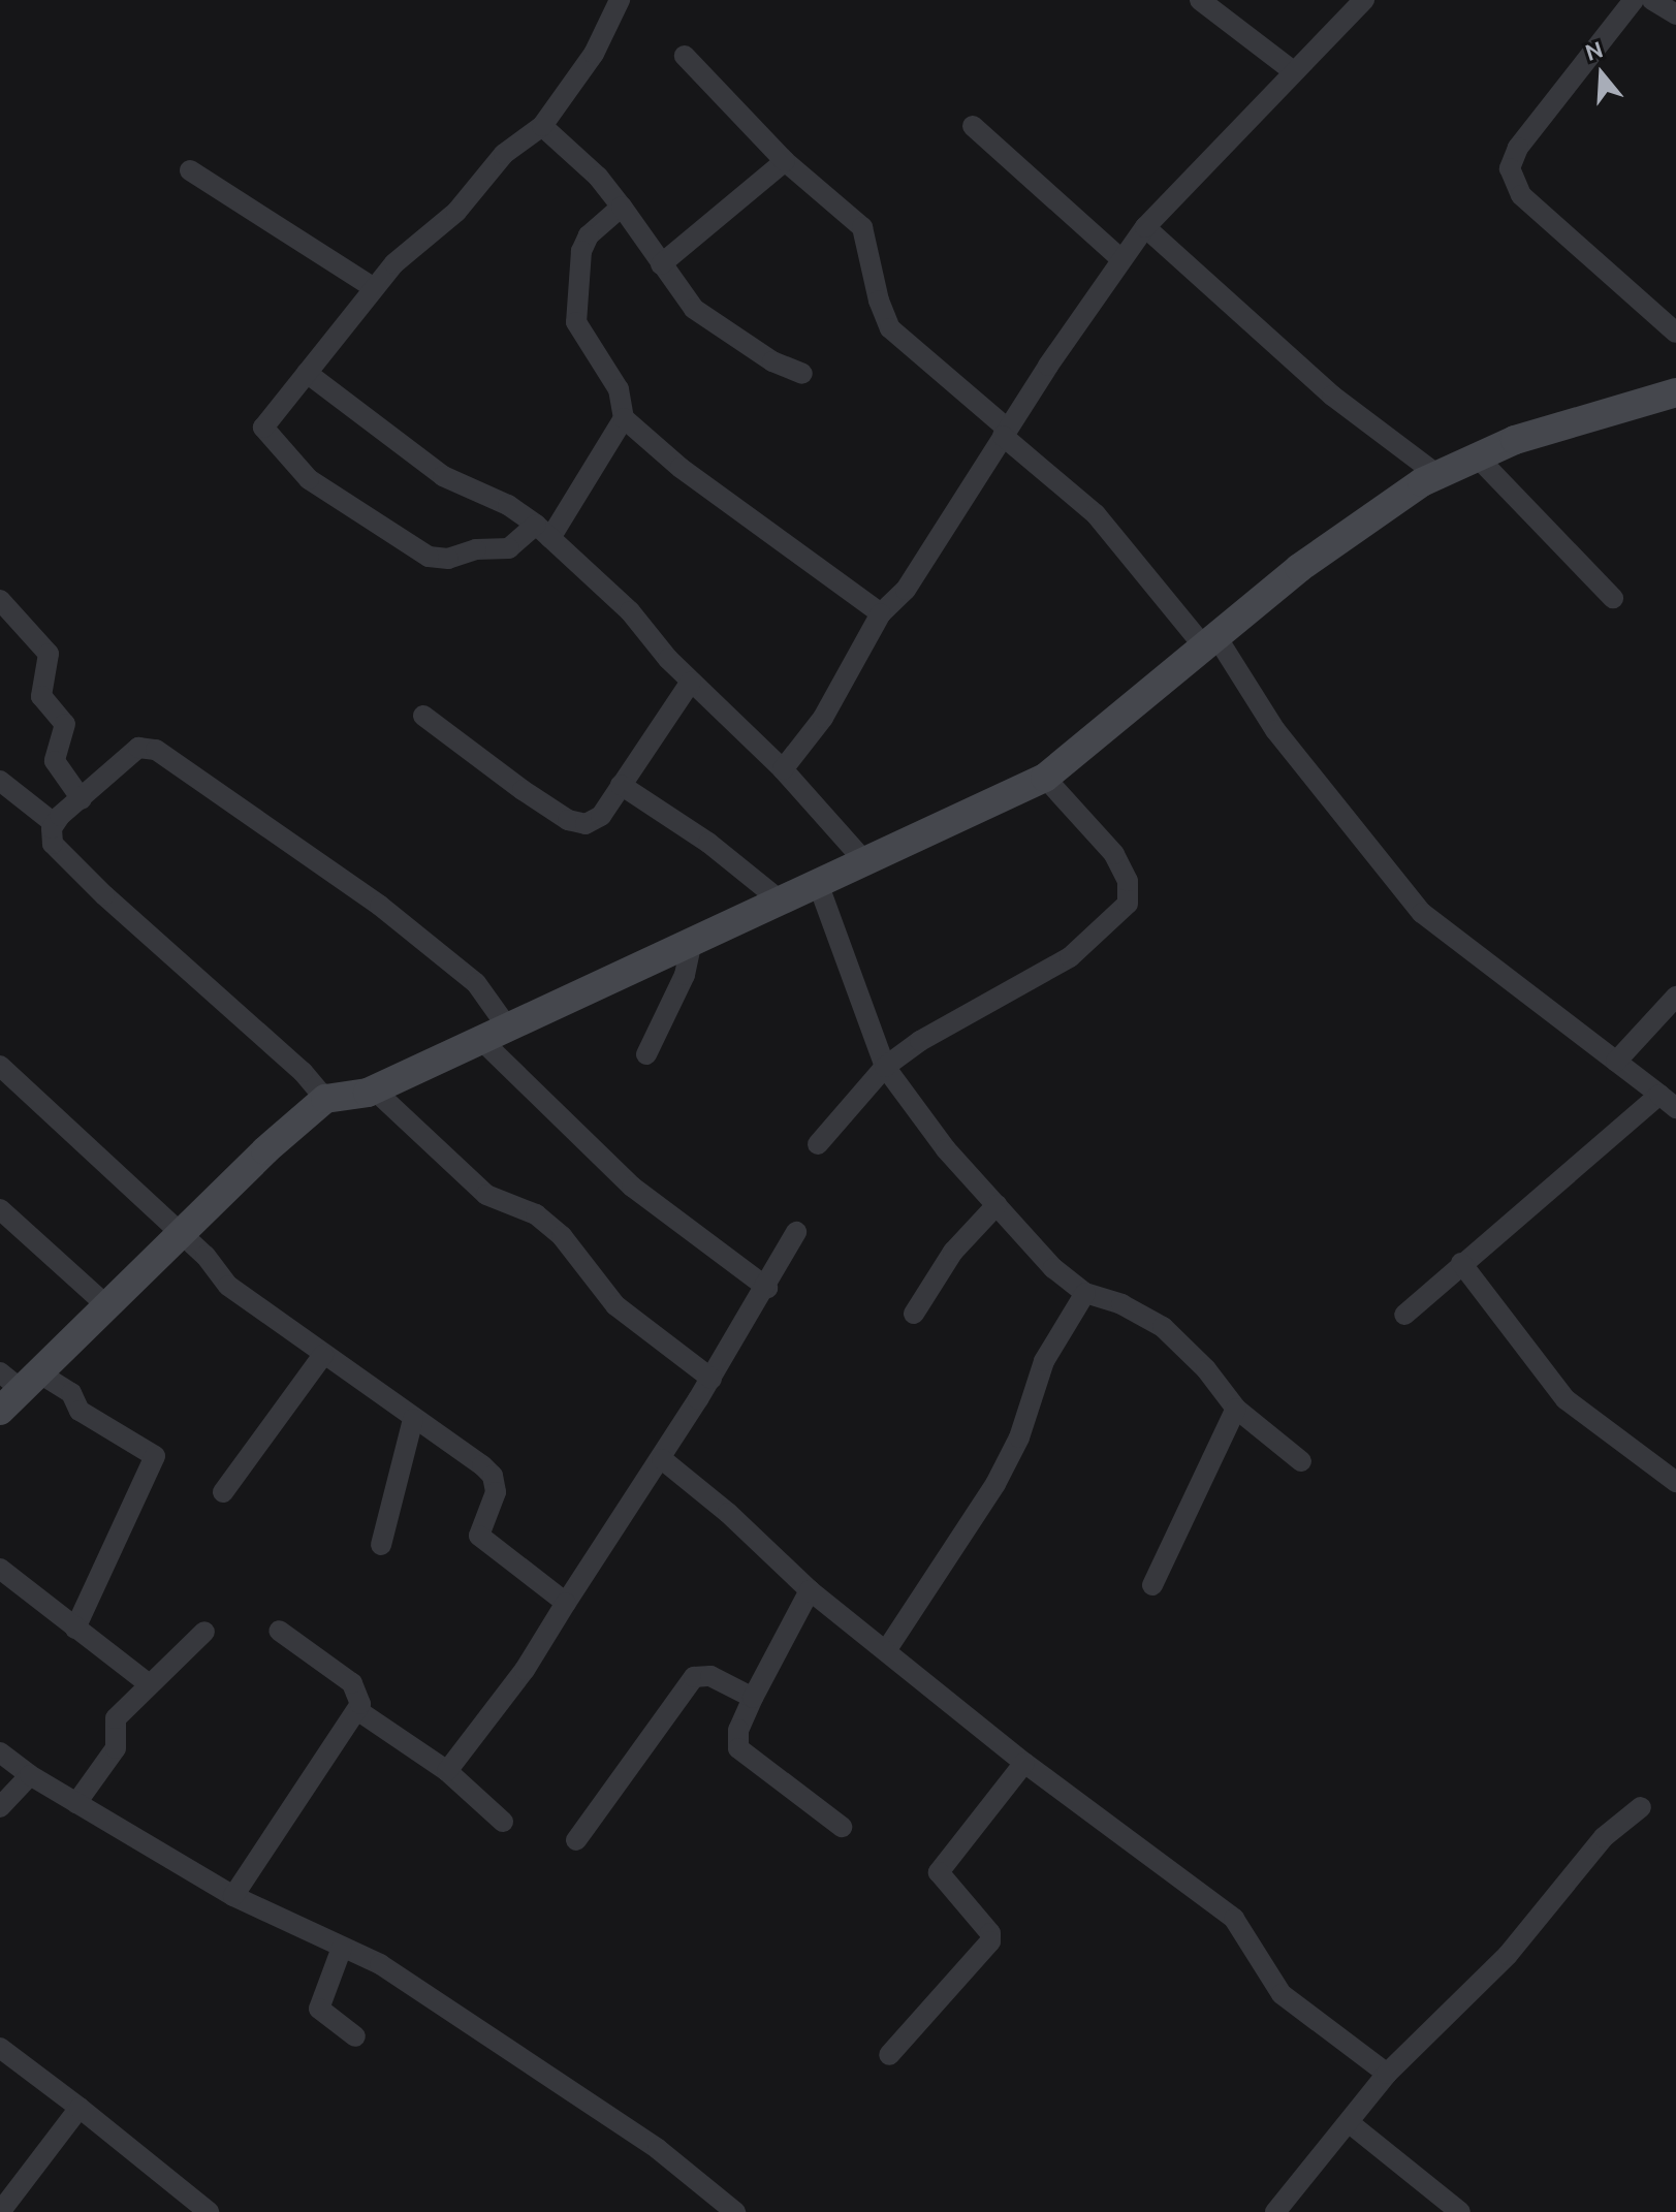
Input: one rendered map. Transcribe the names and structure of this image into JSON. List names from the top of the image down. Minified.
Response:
{"north":"top"}
